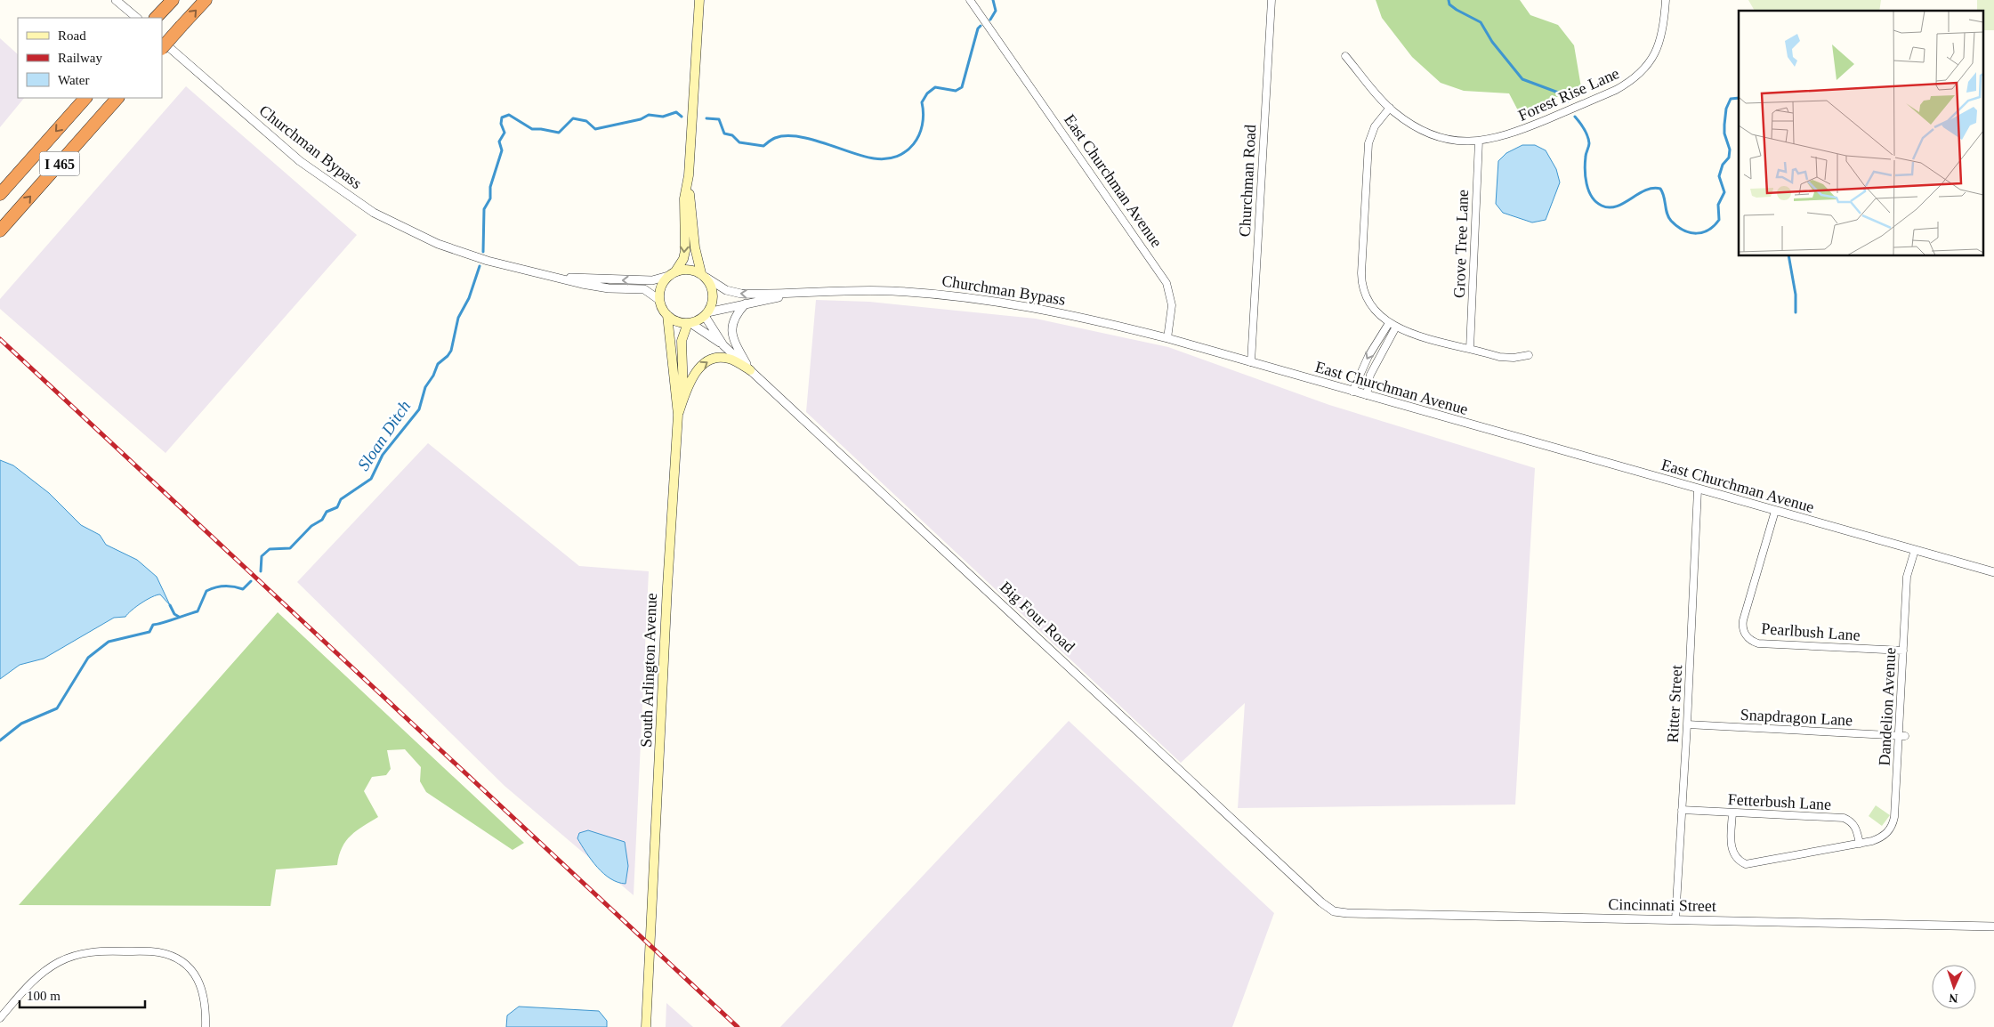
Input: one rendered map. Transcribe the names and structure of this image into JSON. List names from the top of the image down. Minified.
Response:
{"streets":{"highway":["I 465"],"main road":["South Arlington Avenue"],"street":["Forest Rise Lane","Churchman Bypass","East Churchman Avenue","Churchman Road","Grove Tree Lane","Big Four Road","Pearlbush Lane","Ritter Street","Dandelion Avenue","Snapdragon Lane","Fetterbush Lane","Cincinnati Street"]},"crossings":[["Forest Rise Lane","Grove Tree Lane"],["Churchman Bypass","East Churchman Avenue"],["Churchman Bypass","Big Four Road"],["Churchman Bypass","South Arlington Avenue"],["East Churchman Avenue","Churchman Road"],["East Churchman Avenue","Pearlbush Lane"],["East Churchman Avenue","Ritter Street"],["East Churchman Avenue","Dandelion Avenue"],["Big Four Road","South Arlington Avenue"],["Big Four Road","Cincinnati Street"],["Pearlbush Lane","Dandelion Avenue"],["Ritter Street","Snapdragon Lane"],["Ritter Street","Fetterbush Lane"],["Ritter Street","Cincinnati Street"],["Dandelion Avenue","Snapdragon Lane"],["Dandelion Avenue","Fetterbush Lane"]],"water":["Sloan Ditch"],"legend":["Road","Railway","Water"],"scale_bar":"100 m","north":"bottom"}
